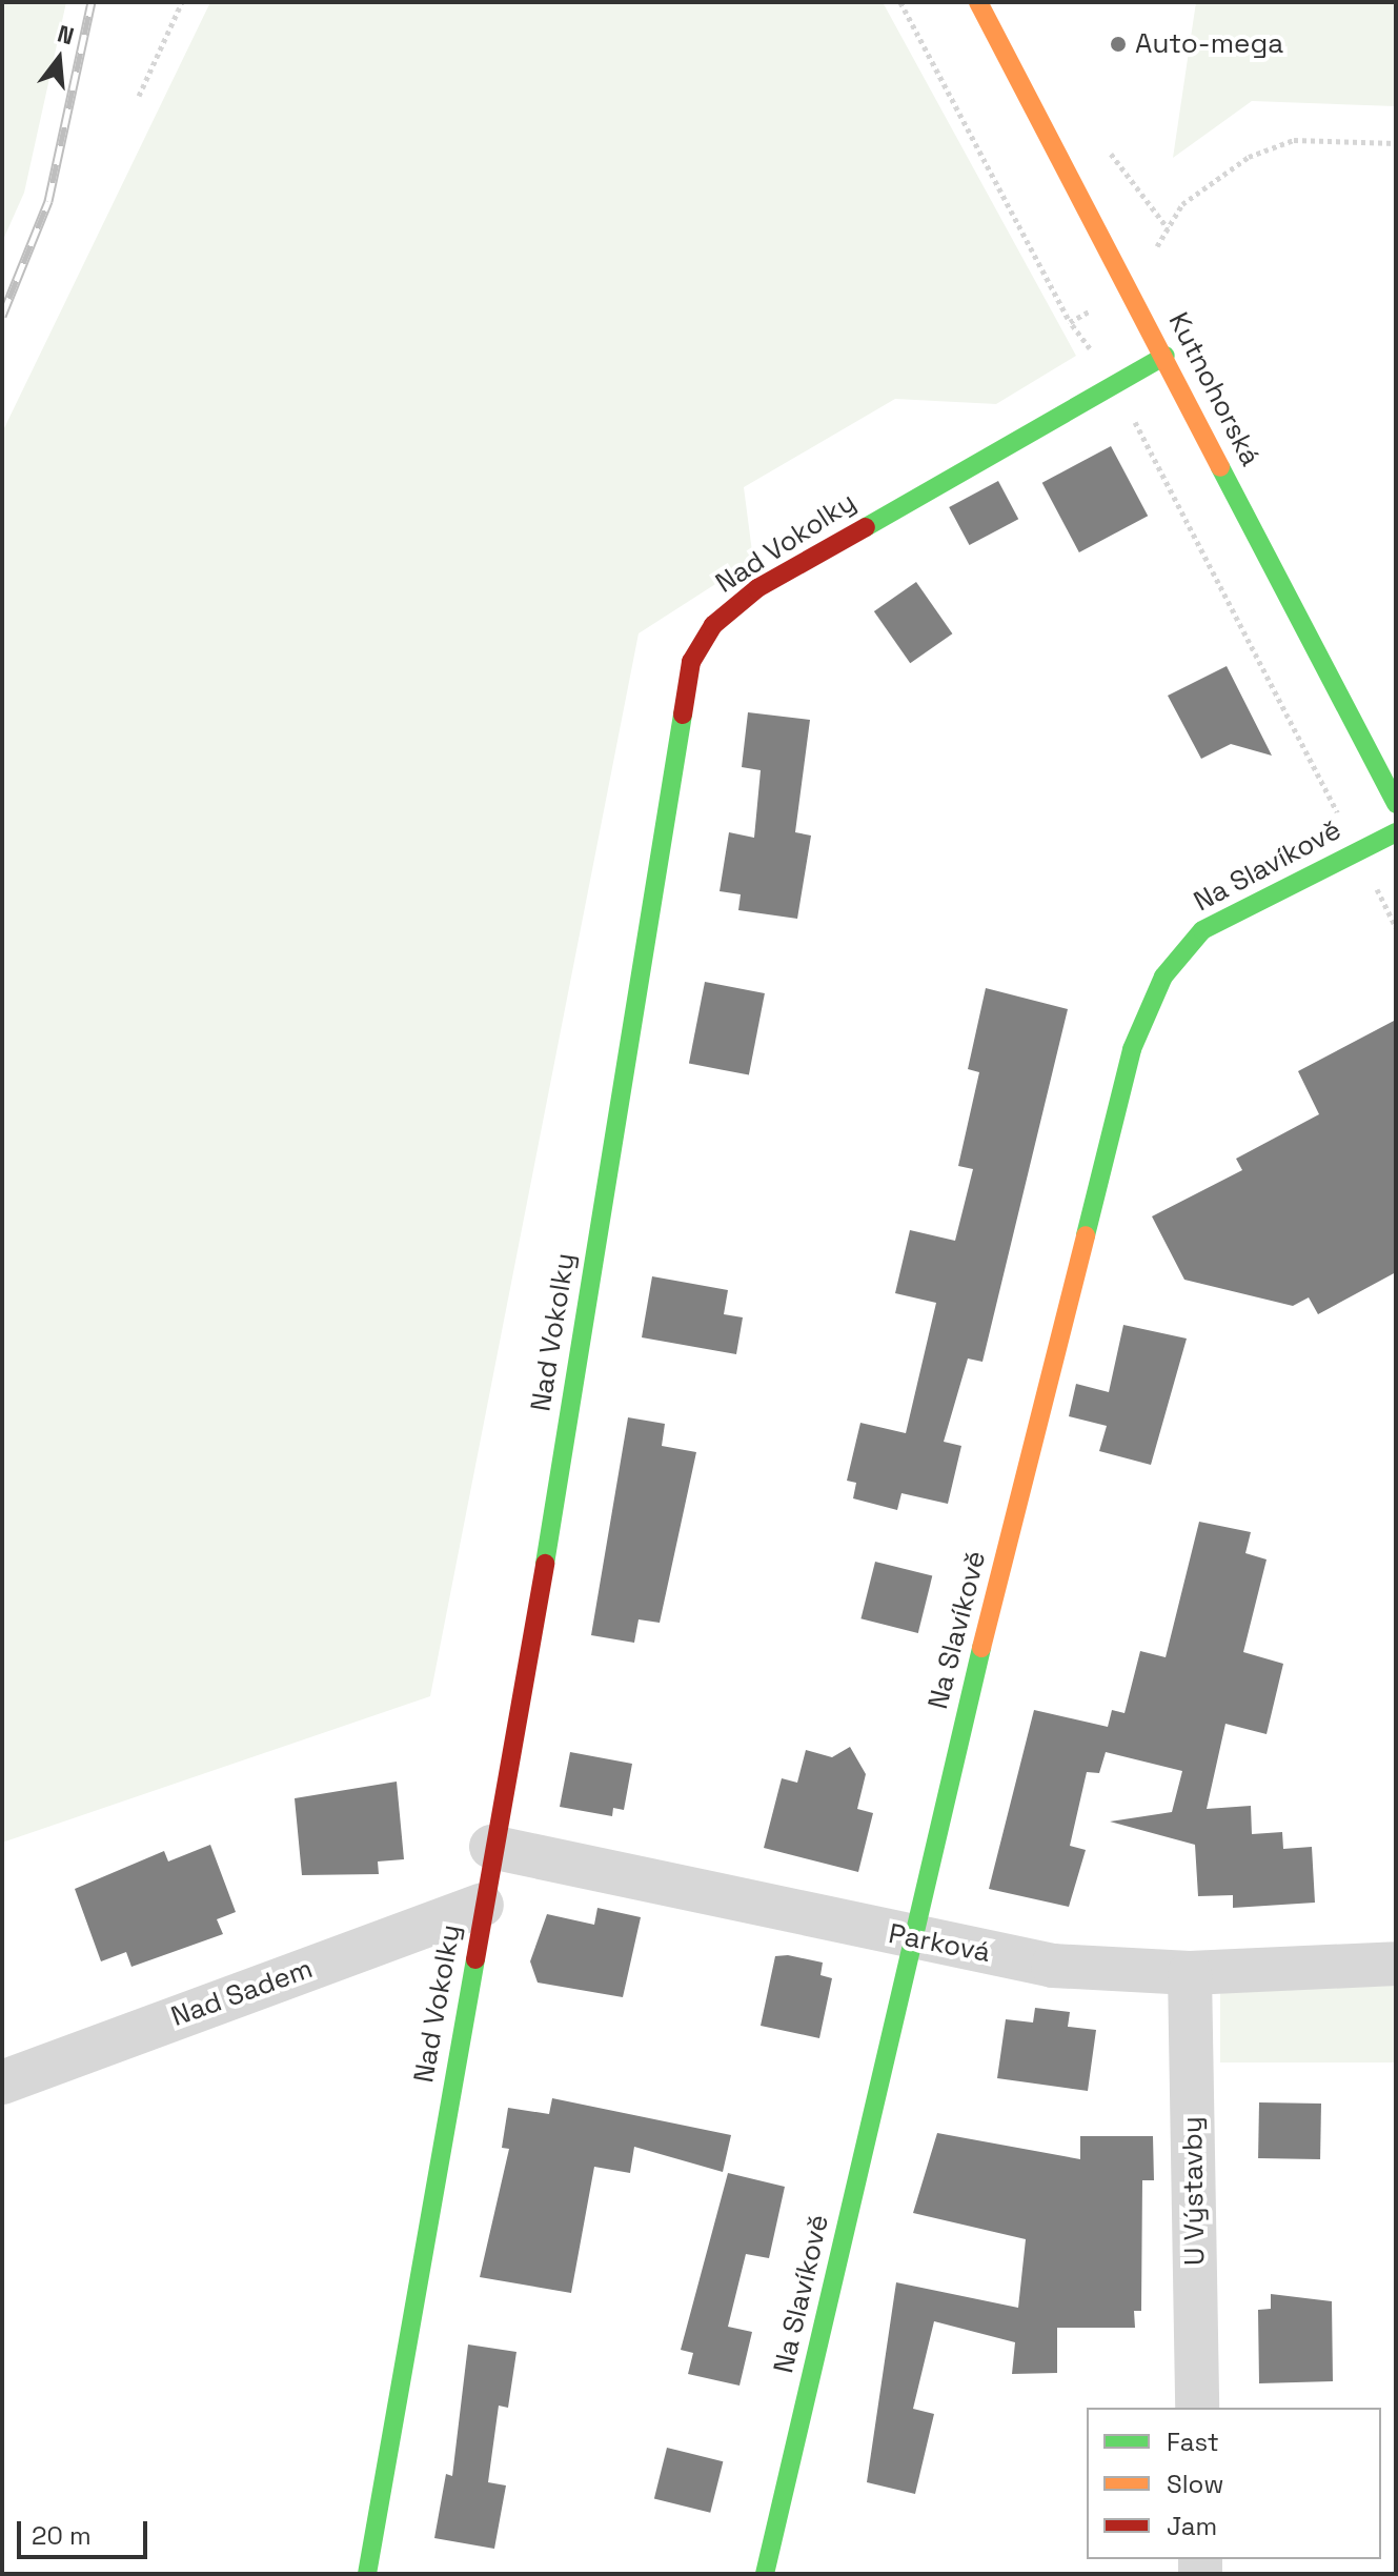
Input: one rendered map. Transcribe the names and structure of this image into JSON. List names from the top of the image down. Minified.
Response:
{"streets":{"street":["Kutnohorská","Nad Vokolky","Na Slavíkově","Parková","Nad Sadem","U Výstavby"]},"crossings":[["Kutnohorská","Nad Vokolky"],["Nad Vokolky","Parková"],["Nad Vokolky","Nad Sadem"],["Na Slavíkově","Parková"],["Parková","U Výstavby"]],"places":["Auto-mega"],"legend":["Fast","Slow","Jam"],"scale_bar":"20 m","north":"top"}
